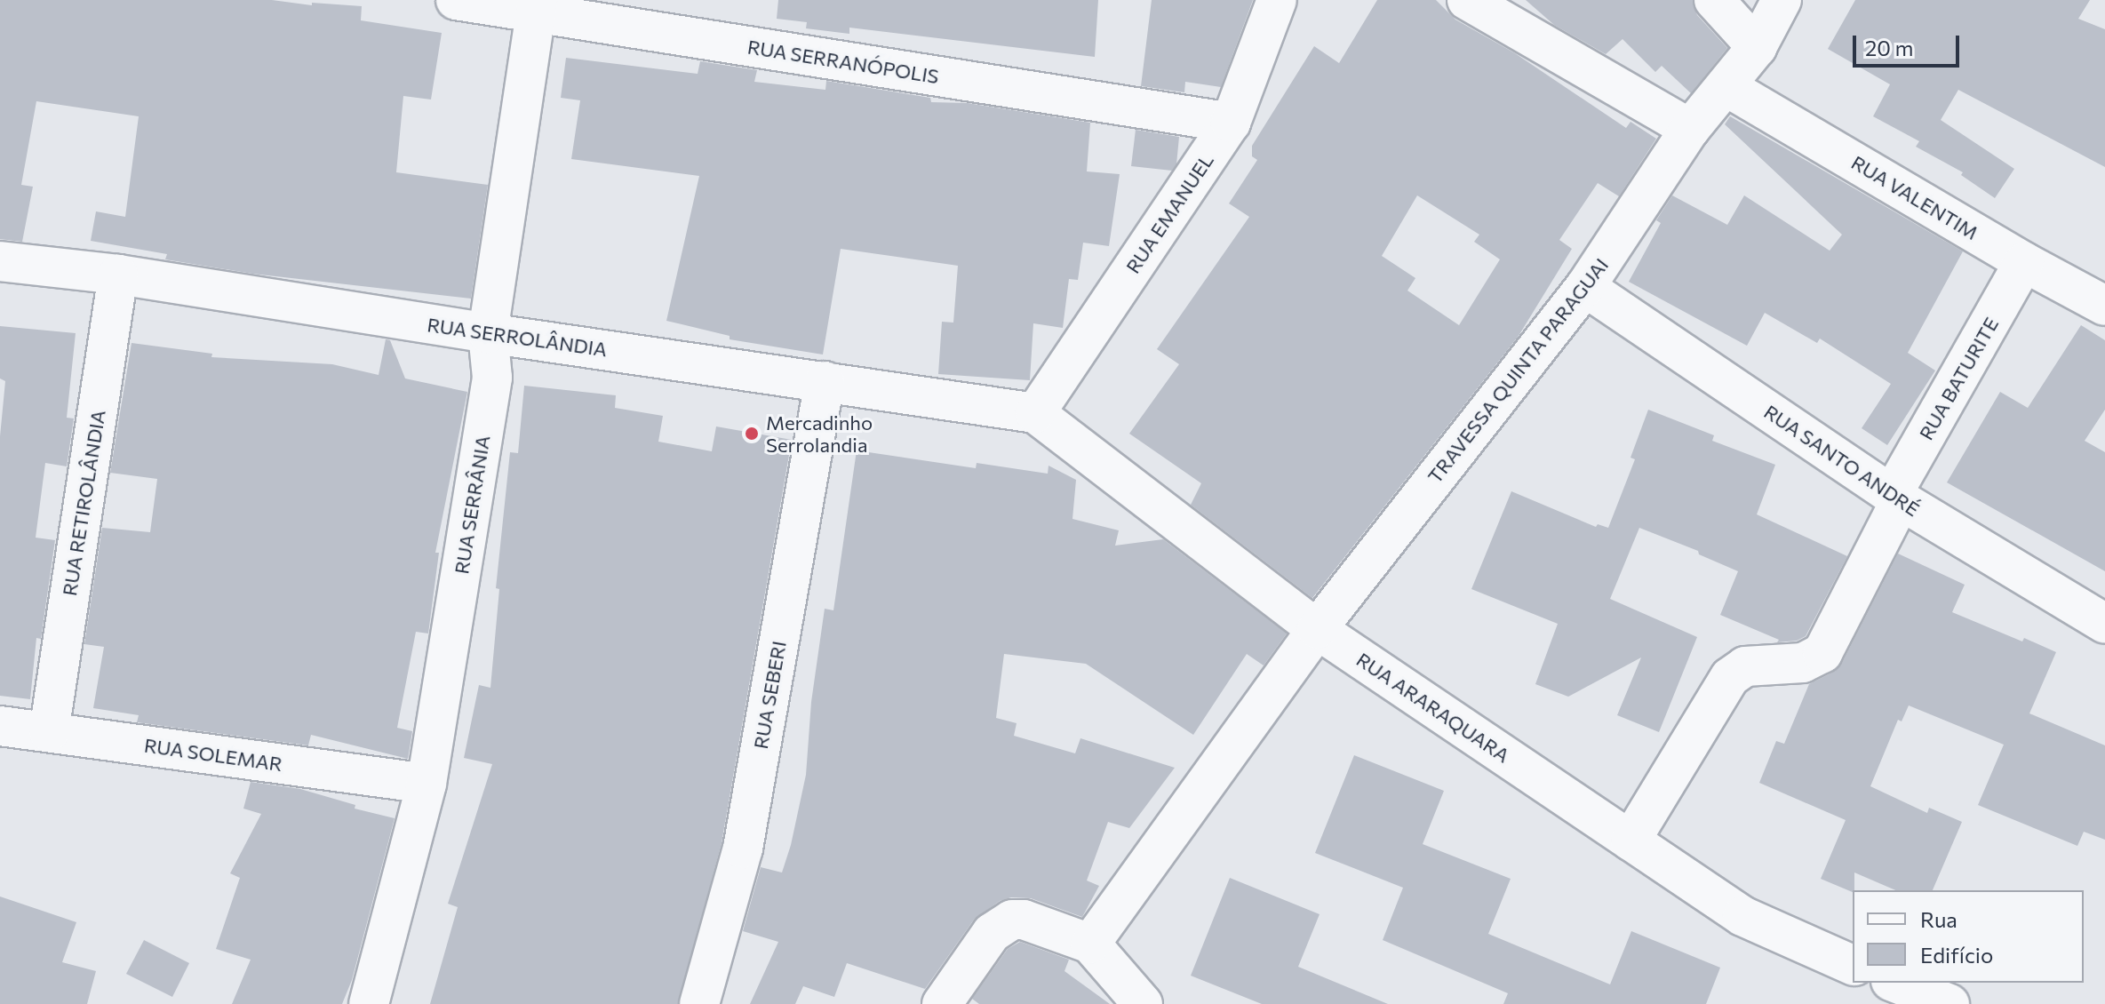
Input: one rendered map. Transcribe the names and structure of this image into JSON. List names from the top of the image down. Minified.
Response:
{"streets":{"street":["RUA SERRANÓPOLIS","RUA VALENTIM","RUA EMANUEL","RUA SERROLÂNDIA","TRAVESSA QUINTA PARAGUAI","RUA BATURITE","RUA SANTO ANDRÉ","RUA RETIROLÂNDIA","RUA SERRÂNIA","RUA SEBERI","RUA ARARAQUARA","RUA SOLEMAR"]},"crossings":[["RUA SERRANÓPOLIS","RUA EMANUEL"],["RUA SERRANÓPOLIS","RUA SERRÂNIA"],["RUA VALENTIM","TRAVESSA QUINTA PARAGUAI"],["RUA VALENTIM","RUA BATURITE"],["RUA EMANUEL","RUA SERROLÂNDIA"],["RUA EMANUEL","RUA ARARAQUARA"],["RUA SERROLÂNDIA","RUA RETIROLÂNDIA"],["RUA SERROLÂNDIA","RUA SERRÂNIA"],["RUA SERROLÂNDIA","RUA SEBERI"],["RUA SERROLÂNDIA","RUA ARARAQUARA"],["TRAVESSA QUINTA PARAGUAI","RUA SANTO ANDRÉ"],["TRAVESSA QUINTA PARAGUAI","RUA ARARAQUARA"],["RUA BATURITE","RUA SANTO ANDRÉ"],["RUA BATURITE","RUA ARARAQUARA"],["RUA RETIROLÂNDIA","RUA SOLEMAR"],["RUA SERRÂNIA","RUA SOLEMAR"]],"places":["Mercadinho Serrolandia"],"legend":["Rua","Edifício"],"scale_bar":"20 m"}
